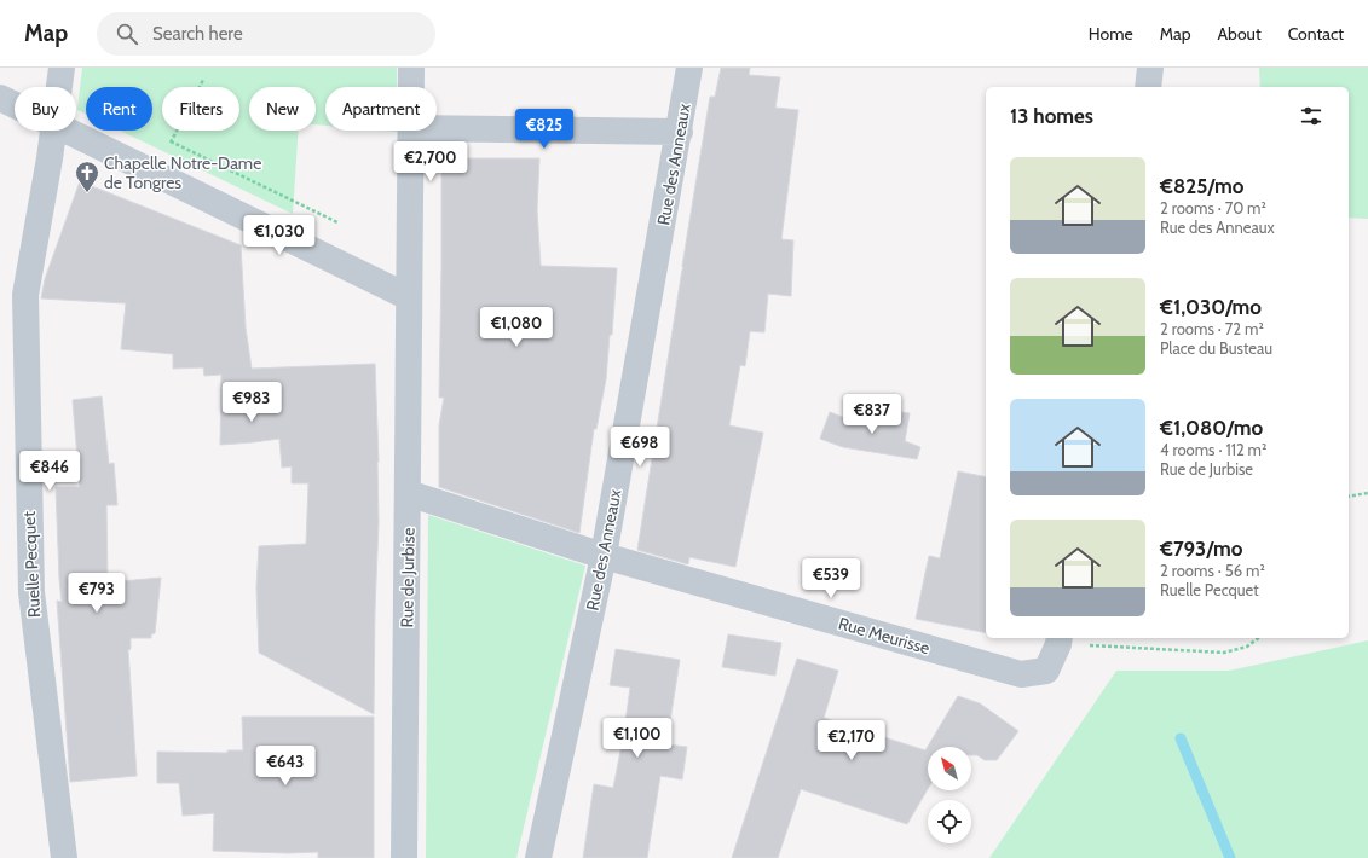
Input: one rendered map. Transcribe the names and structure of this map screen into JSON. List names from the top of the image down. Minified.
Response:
{"streets":{"street":["Rue des Anneaux","Ruelle Pecquet","Rue de Jurbise","Rue Meurisse"]},"crossings":[["Rue des Anneaux","Rue Meurisse"]],"places":{"church":["Chapelle Notre-Dame de Tongres"]},"north":"top left","page":{"header":"Map","search":"Search here","nav":["Home","Map","About","Contact"],"chip":["Buy","Rent","Filters","New","Apartment"],"heading":"13 homes","price":["€825","€2,700","€1,030","€1,080","€983","€837","€698","€846","€539","€793","€1,100","€2,170","€643"],"list":[{"name":"€825/mo","note":"2 rooms · 70 m² · Rue des Anneaux"},{"name":"€1,030/mo","note":"2 rooms · 72 m² · Place du Busteau"},{"name":"€1,080/mo","note":"4 rooms · 112 m² · Rue de Jurbise"},{"name":"€793/mo","note":"2 rooms · 56 m² · Ruelle Pecquet"}]}}
